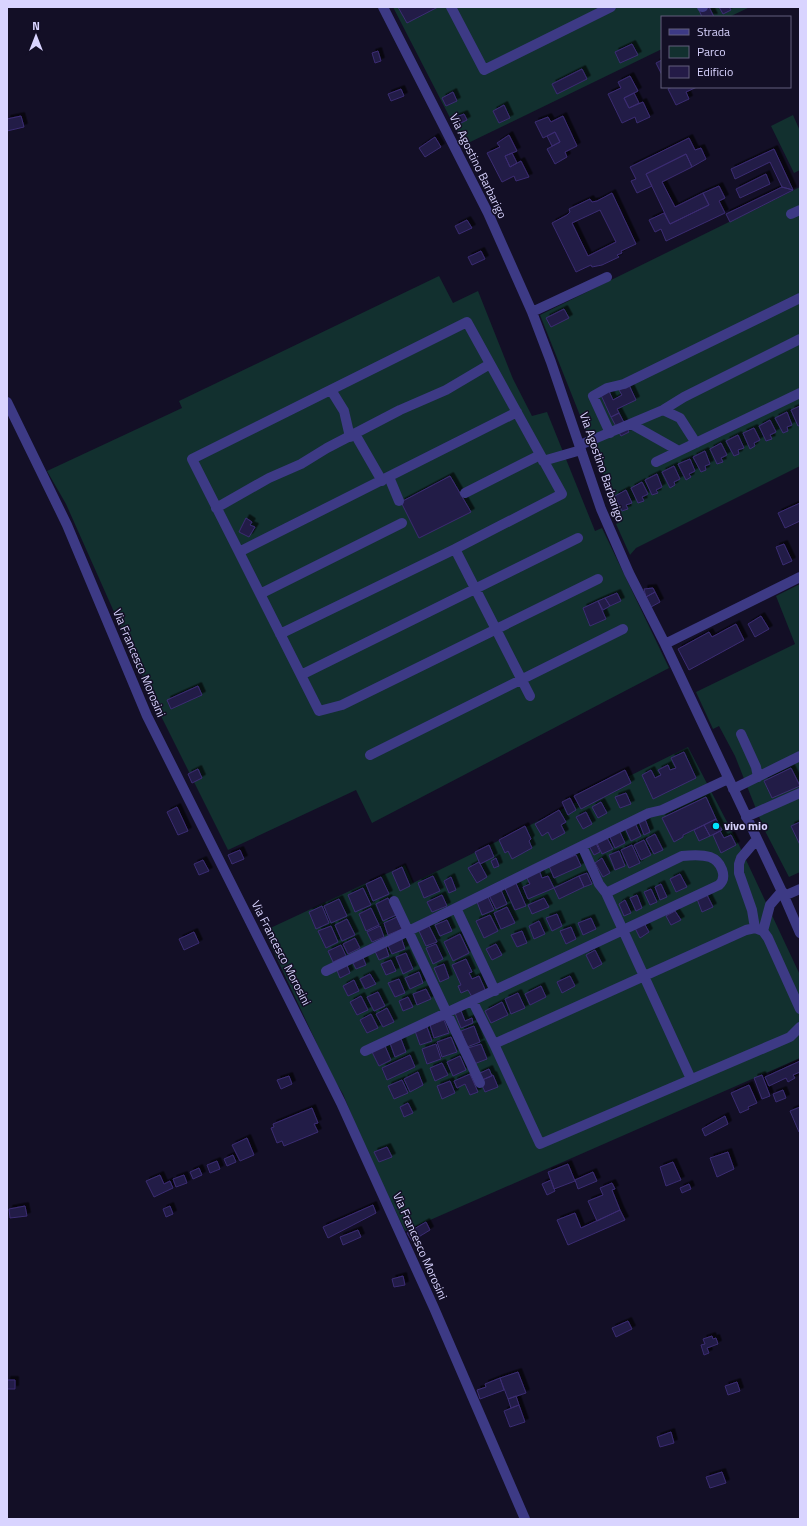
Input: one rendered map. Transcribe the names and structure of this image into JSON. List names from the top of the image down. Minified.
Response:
{"streets":{"street":["Via Agostino Barbarigo","Via Francesco Morosini"]},"places":["vivo mio"],"legend":["Strada","Parco","Edificio"],"north":"top"}
